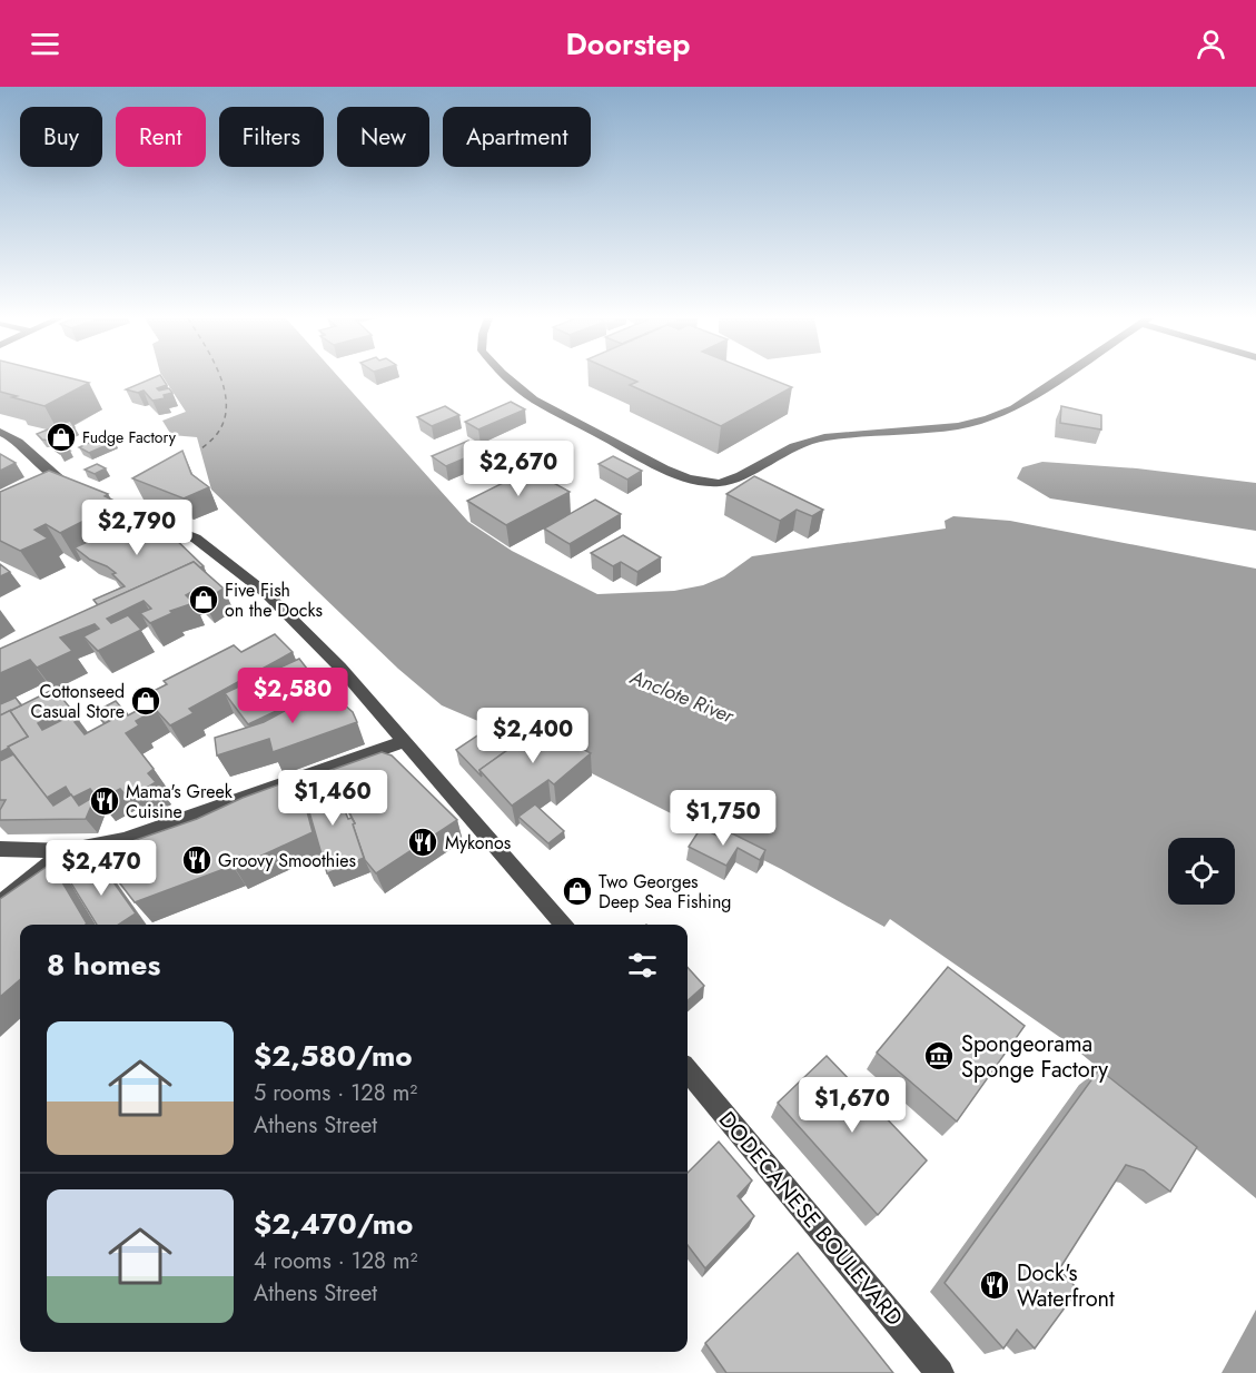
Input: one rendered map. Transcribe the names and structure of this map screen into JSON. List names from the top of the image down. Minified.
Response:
{"streets":{"street":["DODECANESE BOULEVARD"]},"water":["Anclote River"],"places":{"shop":["Fudge Factory","Five Fish on the Docks","Cottonseed Casual Store","Two Georges Deep Sea Fishing"],"restaurant":["Mama's Greek Cuisine","Mykonos","Groovy Smoothies","Dock's Waterfront"],"museum":["Spongeorama Sponge Factory"]},"page":{"header":"Doorstep","chip":["Buy","Rent","Filters","New","Apartment"],"price":["$2,670","$2,790","$2,580","$2,400","$1,460","$1,750","$2,470","$1,670"],"heading":"8 homes","list":[{"name":"$2,580/mo","note":"5 rooms · 128 m² · Athens Street"},{"name":"$2,470/mo","note":"4 rooms · 128 m² · Athens Street"}]}}
